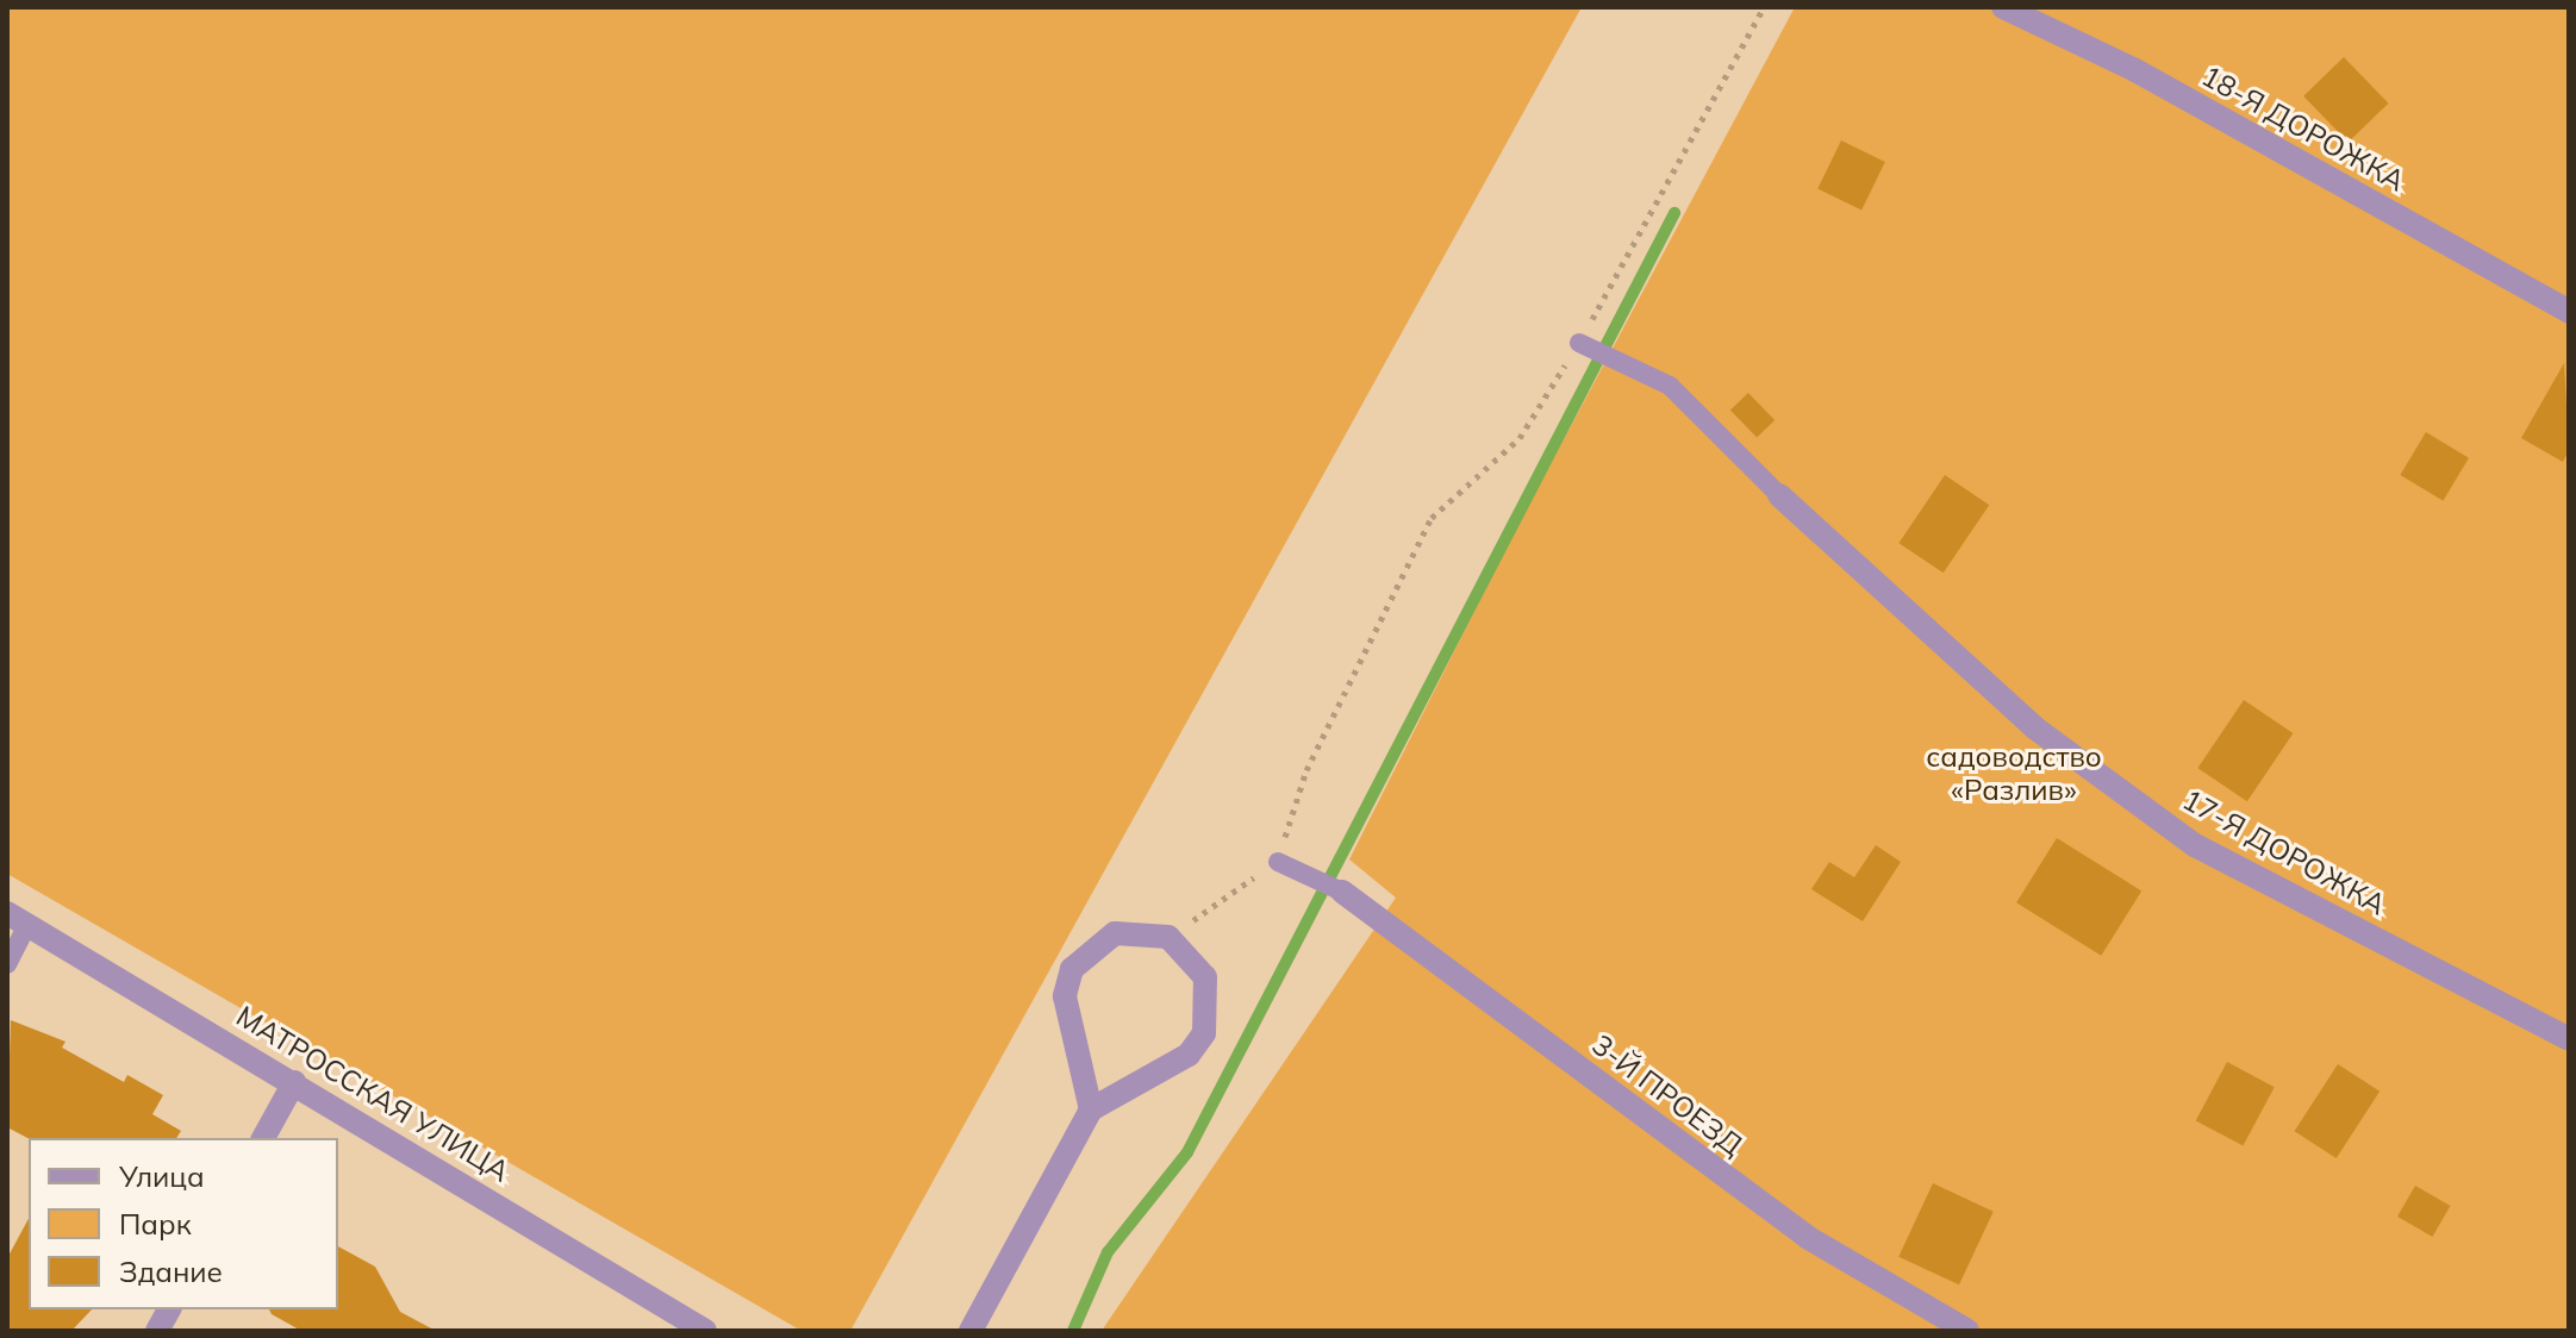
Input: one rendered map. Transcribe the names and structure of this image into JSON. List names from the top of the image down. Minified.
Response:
{"streets":{"street":["18-Я ДОРОЖКА","17-Я ДОРОЖКА","МАТРОССКАЯ УЛИЦА","3-Й ПРОЕЗД"]},"parks":["садоводство «Разлив»"],"legend":["Улица","Парк","Здание"]}
